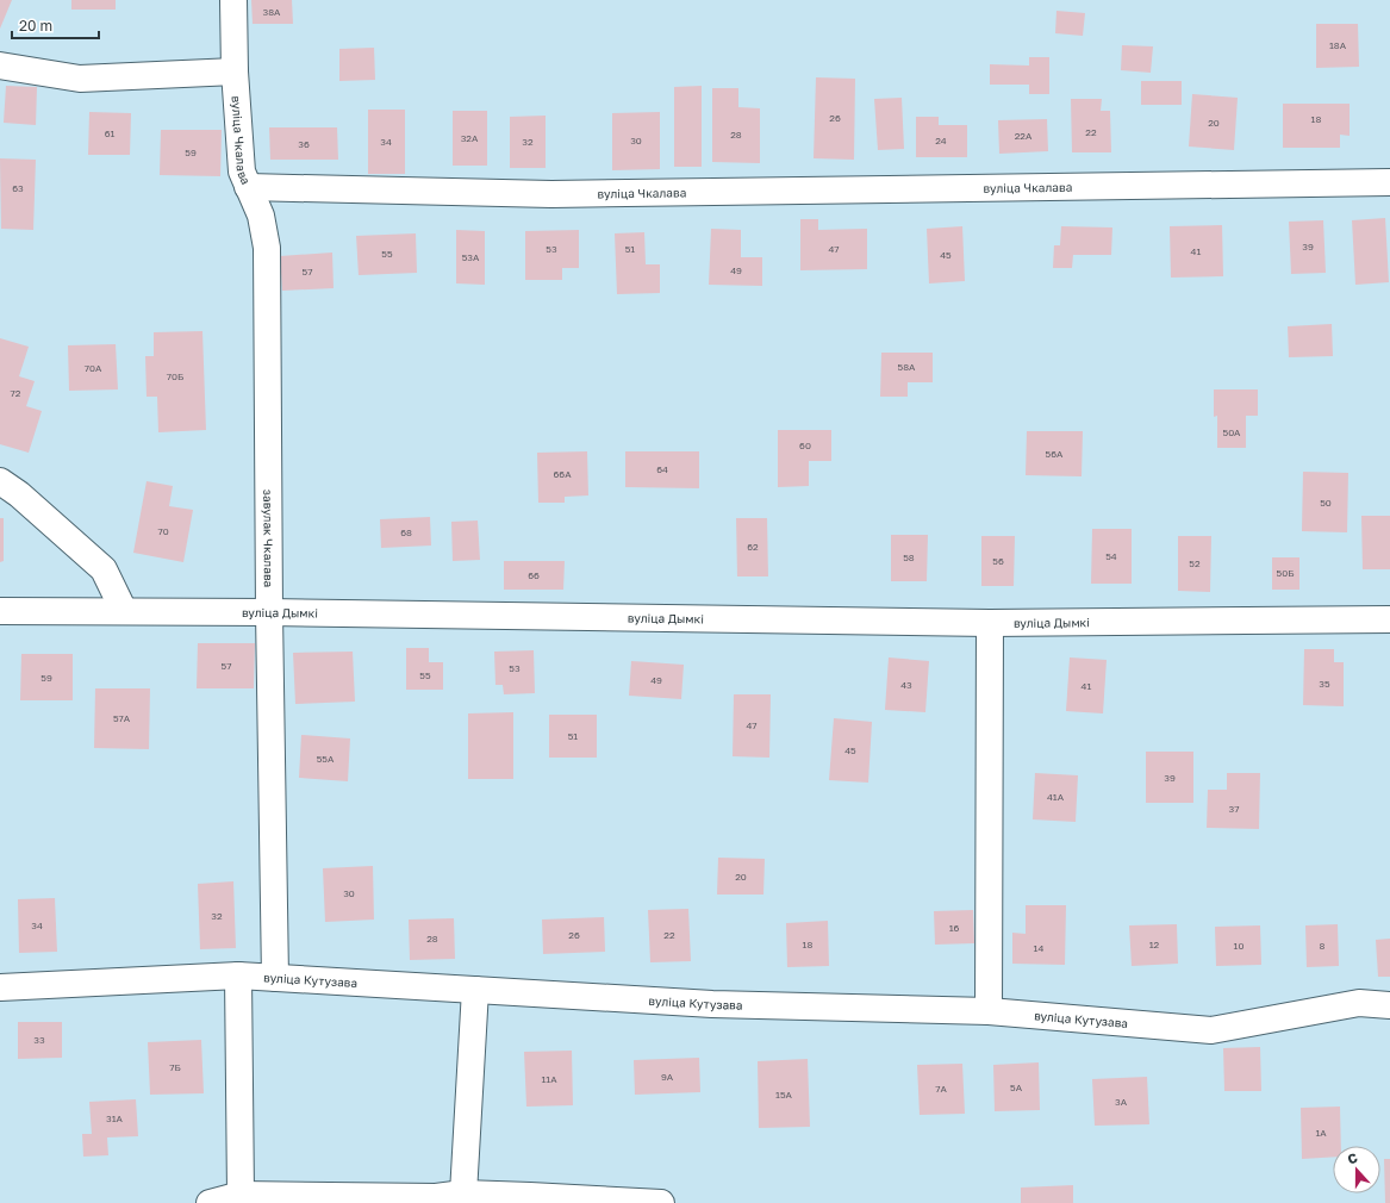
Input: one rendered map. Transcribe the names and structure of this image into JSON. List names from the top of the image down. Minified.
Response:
{"streets":{"street":["вуліца Чкалава","завулак Чкалава","вуліца Дымкі","вуліца Кутузава"]},"crossings":[["вуліца Чкалава","завулак Чкалава"],["завулак Чкалава","вуліца Дымкі"],["завулак Чкалава","вуліца Кутузава"]],"house_numbers":["38А","18А","26","18","20","22","61","28","22А","32А","30","24","34","32","36","59","63","39","53","51","47","41","55","45","53А","49","57","58А","70А","70Б","72","50А","60","56А","64","66А","50","70","68","62","54","58","56","52","50Б","66","57","53","55","59","49","35","43","41","57А","47","51","45","55А","39","41А","37","20","30","32","34","16","26","22","28","18","12","10","8","14","33","7Б","9А","11А","5А","7А","15А","3А","31А","1А"],"scale_bar":"20 m","north":"top"}
